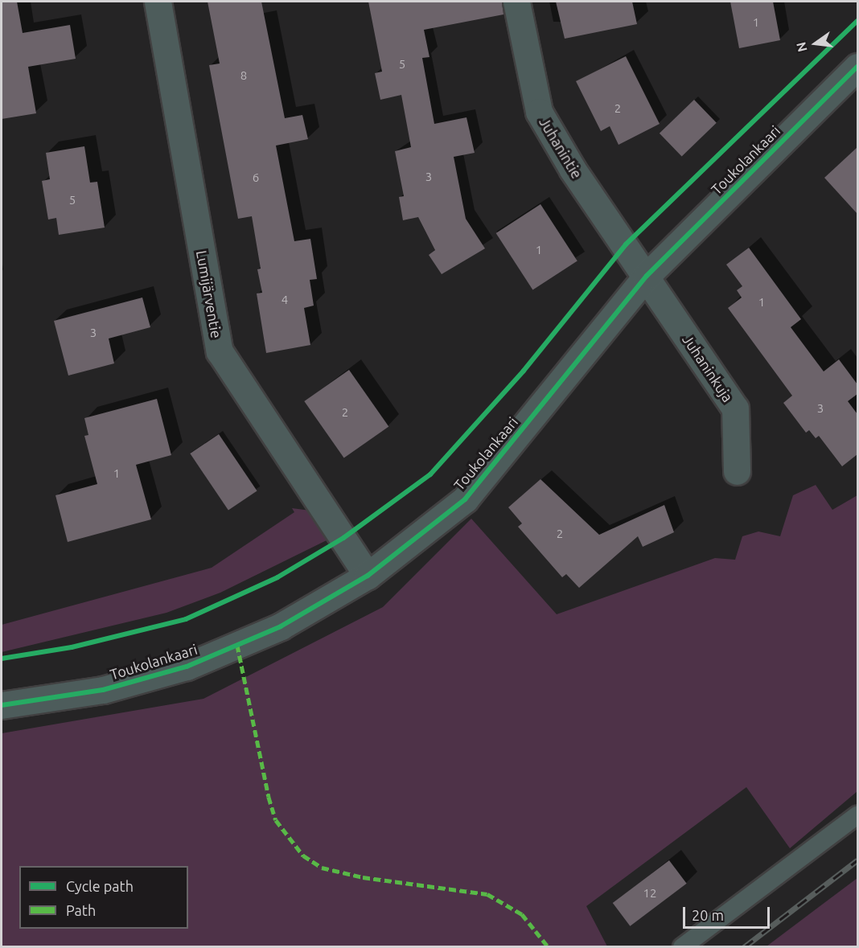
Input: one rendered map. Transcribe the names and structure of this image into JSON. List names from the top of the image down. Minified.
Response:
{"streets":{"street":["Juhanintie","Toukolankaari","Lumijärventie","Juhaninkuja"]},"crossings":[["Juhanintie","Toukolankaari"],["Juhanintie","Juhaninkuja"],["Toukolankaari","Lumijärventie"],["Toukolankaari","Juhaninkuja"]],"house_numbers":["1","5","8","2","3","6","5","1","4","1","3","3","2","1","2","12"],"legend":["Cycle path","Path"],"scale_bar":"20 m","north":"left"}
